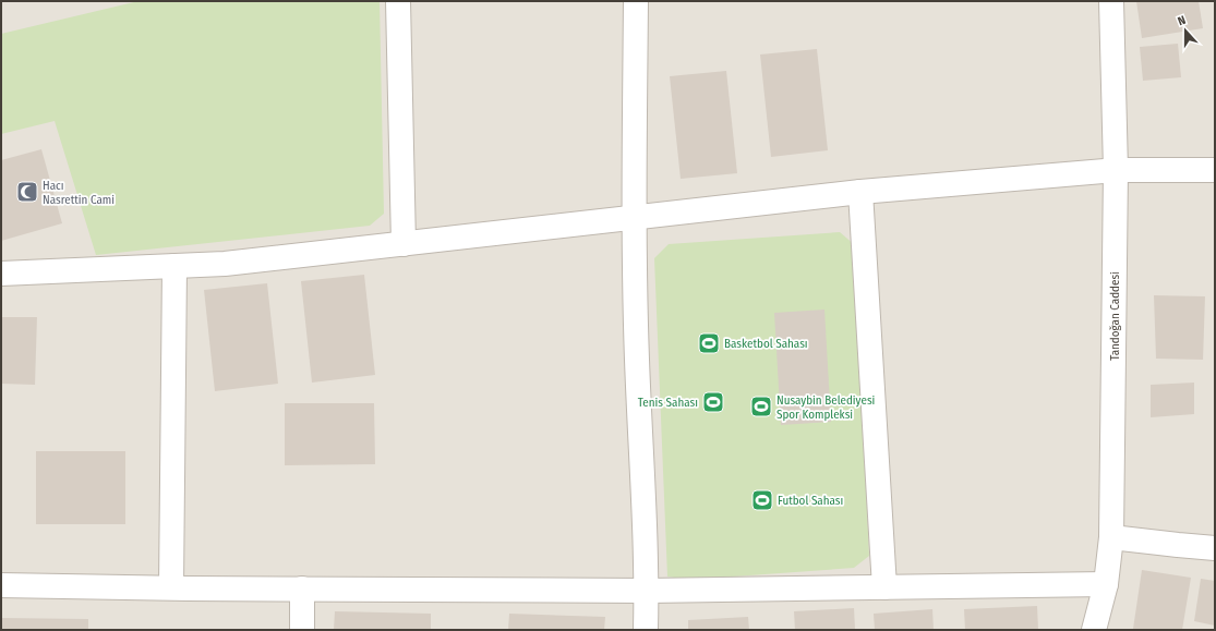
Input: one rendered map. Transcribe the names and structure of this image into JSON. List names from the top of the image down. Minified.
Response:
{"streets":{"street":["Tandoğan Caddesi"]},"places":{"mosque":["Hacı Nasrettin Cami"],"sports":["Basketbol Sahası","Tenis Sahası","Nusaybin Belediyesi Spor Kompleksi","Futbol Sahası"]},"north":"top"}
